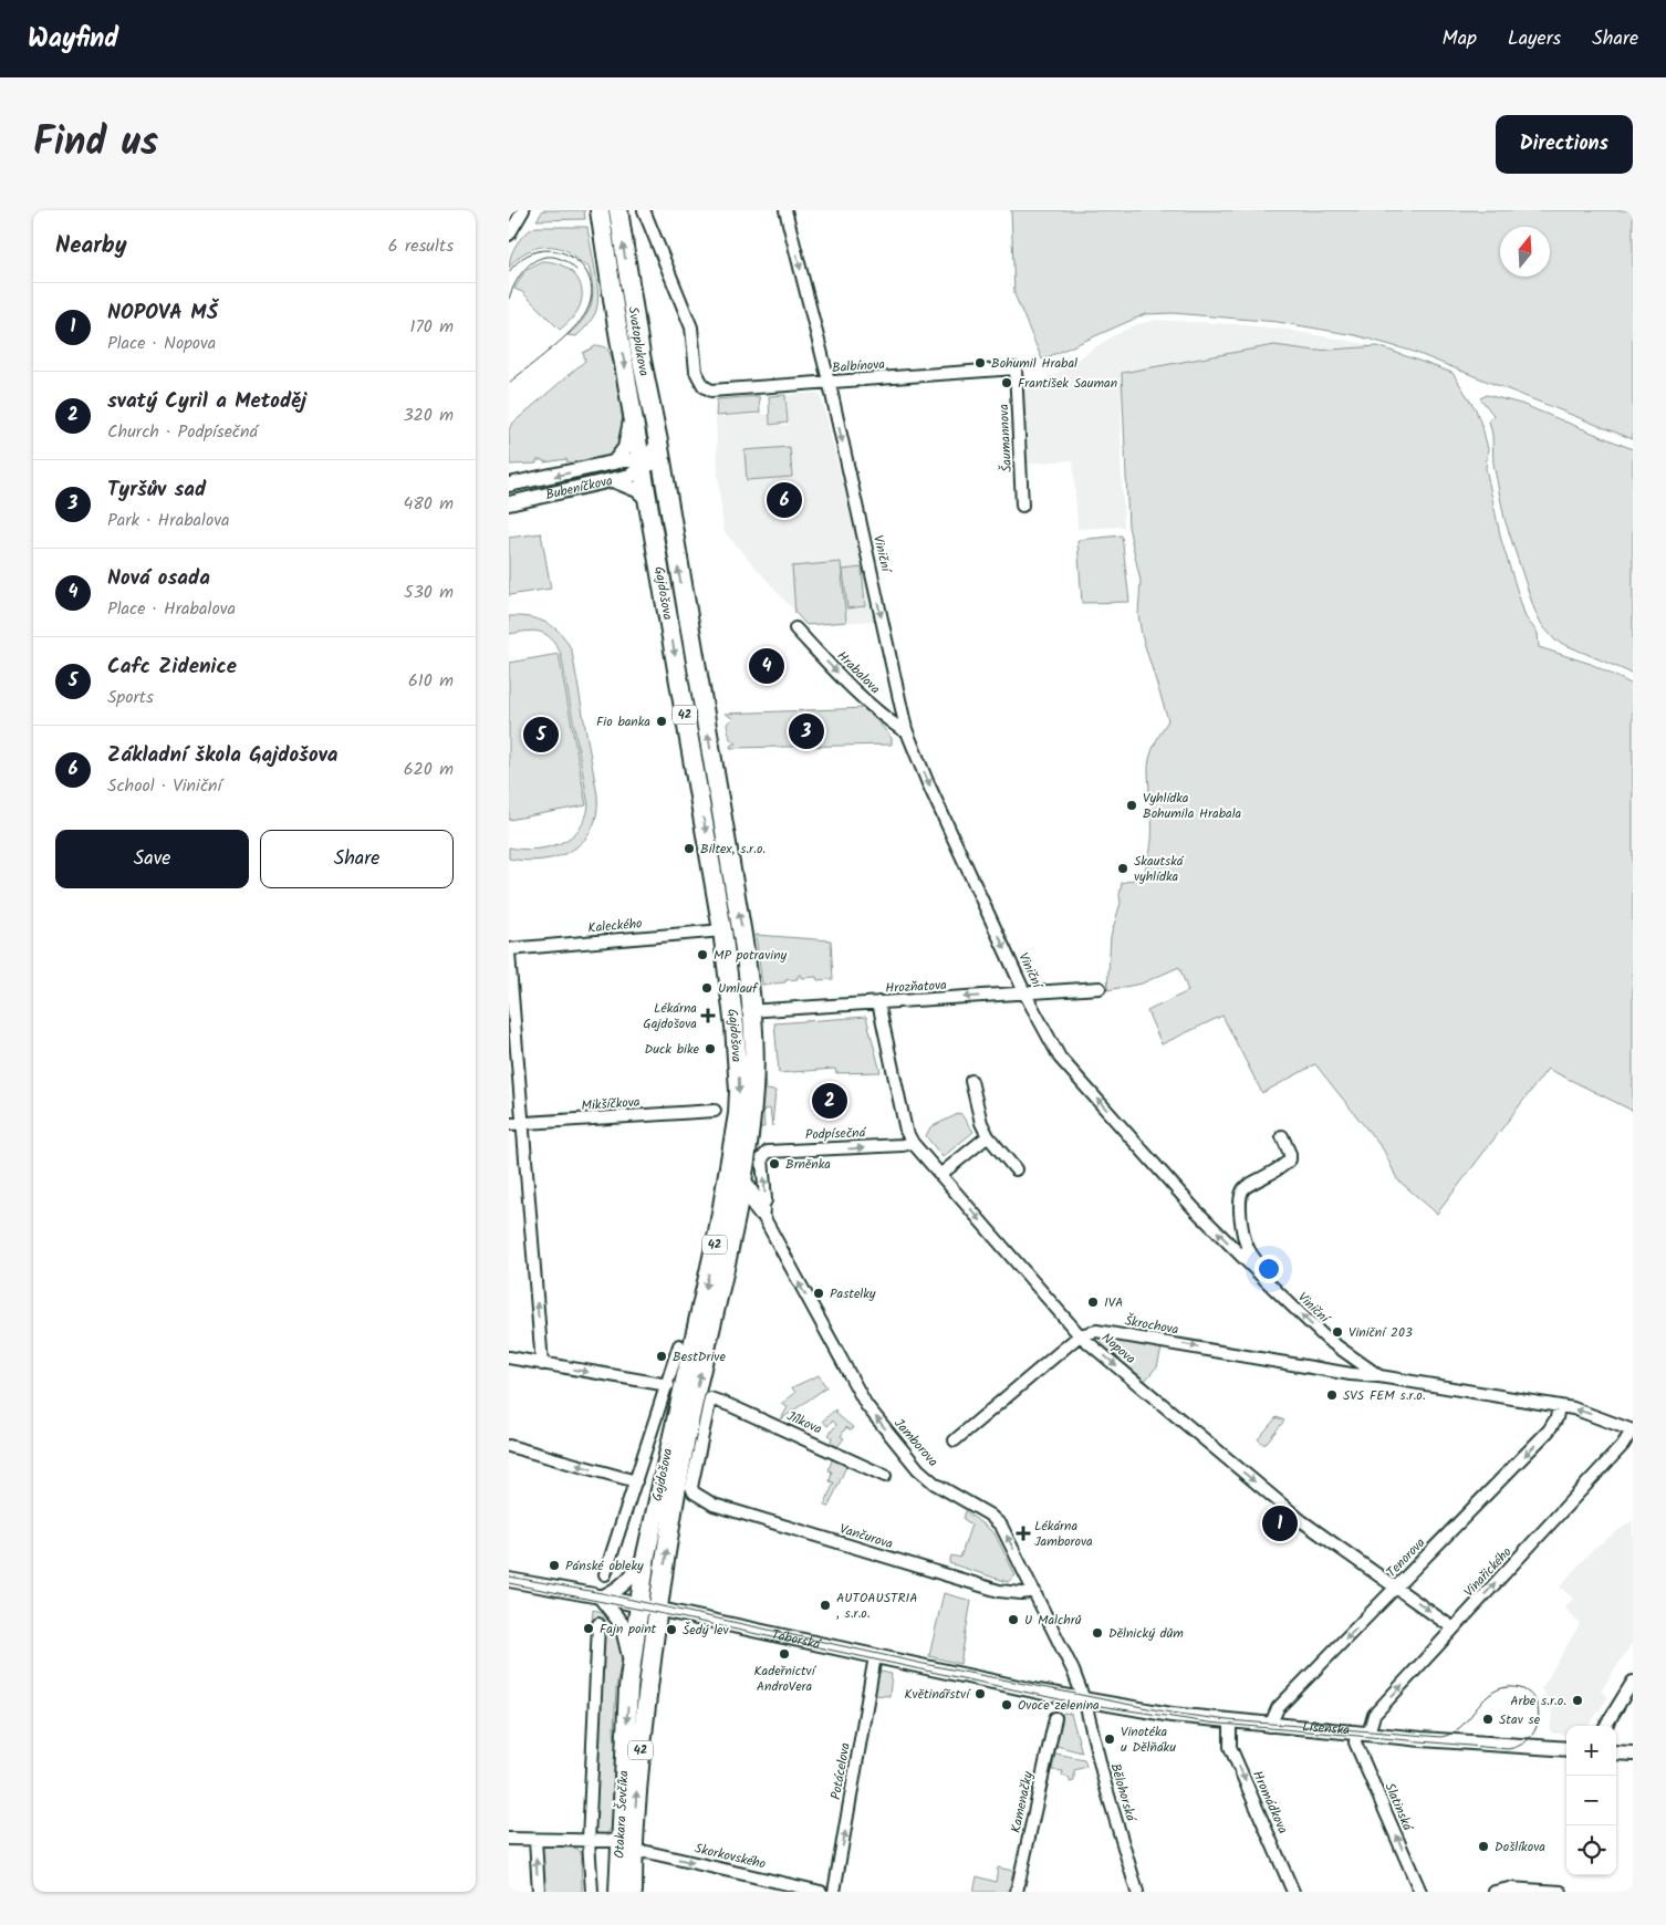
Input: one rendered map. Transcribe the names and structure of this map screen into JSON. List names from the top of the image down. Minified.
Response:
{"streets":{"main road":["Svatoplukova","Gajdošova","42","Otakara Ševčíka"],"street":["Balbínova","Šaumannova","Bubeníčkova","Viniční","Hrabalova","Kaleckého","Hrozňatova","Mikšíčkova","Podpísečná","Škrochova","Nopova","Jílkova","Jamborova","Vančurova","Tenorova","Vinařického","Táborská","Líšeňská","Potácelova","Bělohorská","Kamenačky","Hromádkova","Slatinská","Skorkovského"]},"crossings":[["Svatoplukova","Bubeníčkova"],["Svatoplukova","Gajdošova"],["Balbínova","Šaumannova"],["Balbínova","Viniční"],["Bubeníčkova","Gajdošova"],["Viniční","Hrabalova"],["Viniční","Hrozňatova"],["Viniční","Škrochova"],["Viniční","Tenorova"],["Viniční","Vinařického"],["Gajdošova","Kaleckého"],["Gajdošova","Hrozňatova"],["Gajdošova","Táborská"],["Gajdošova","Otakara Ševčíka"],["Hrozňatova","Nopova"],["Podpísečná","Nopova"],["Podpísečná","Jamborova"],["Škrochova","Nopova"],["Nopova","Tenorova"],["Nopova","Vinařického"],["Jílkova","Vančurova"],["Jamborova","Vančurova"],["Jamborova","Táborská"],["Jamborova","Líšeňská"],["Jamborova","Bělohorská"],["Tenorova","Líšeňská"],["Vinařického","Líšeňská"],["Vinařického","Slatinská"],["Táborská","Líšeňská"],["Táborská","Potácelova"],["Táborská","Bělohorská"],["Táborská","Otakara Ševčíka"],["Líšeňská","Bělohorská"],["Líšeňská","Hromádkova"],["Líšeňská","Slatinská"],["Otakara Ševčíka","Skorkovského"]],"one_way":["Hrabalova","Hrozňatova","Podpísečná","Škrochova","Nopova","Jamborova","Tenorova","Vinařického","Potácelova","Hromádkova","Slatinská","Skorkovského"],"places":{"other":["Bohumil Hrabal","František Sauman","Fio banka","Vyhlídka Bohumila Hrabala","Biltex, s.r.o.","Skautská vyhlídka","MP potraviny","Umlauf","Duck bike","Brněnka","Pastelky","IVA","Viniční 203","BestDrive","SVS FEM s.r.o.","Pánské obleky","AUTOAUSTRIA , s.r.o.","U Malchrů","Fajn point","Šedý lev","Dělnický dům","Kadeřnictví AndroVera","Květinářství","Arbe s.r.o.","Ovoce zelenina","Stav se","Vinotéka u Dělňáku","Došlíkova"],"health":["Lékárna Gajdošova","Lékárna Jamborova"]},"north":"top","page":{"header":"Wayfind","nav":["Map","Layers","Share"],"title":"Find us","buttons":["Directions",["Save","Share"]],"heading":["Nearby","6 results"],"list":[{"mark":"1","name":"NOPOVA MŠ","note":"Place · Nopova","value":"170 m"},{"mark":"2","name":"svatý Cyril a Metoděj","note":"Church · Podpísečná","value":"320 m"},{"mark":"3","name":"Tyršův sad","note":"Park · Hrabalova","value":"480 m"},{"mark":"4","name":"Nová osada","note":"Place · Hrabalova","value":"530 m"},{"mark":"5","name":"Cafc Zidenice","note":"Sports","value":"610 m"},{"mark":"6","name":"Základní škola Gajdošova","note":"School · Viniční","value":"620 m"}],"pins":["6","4","3","5","2","1"],"map_buttons":["+","−"]}}
